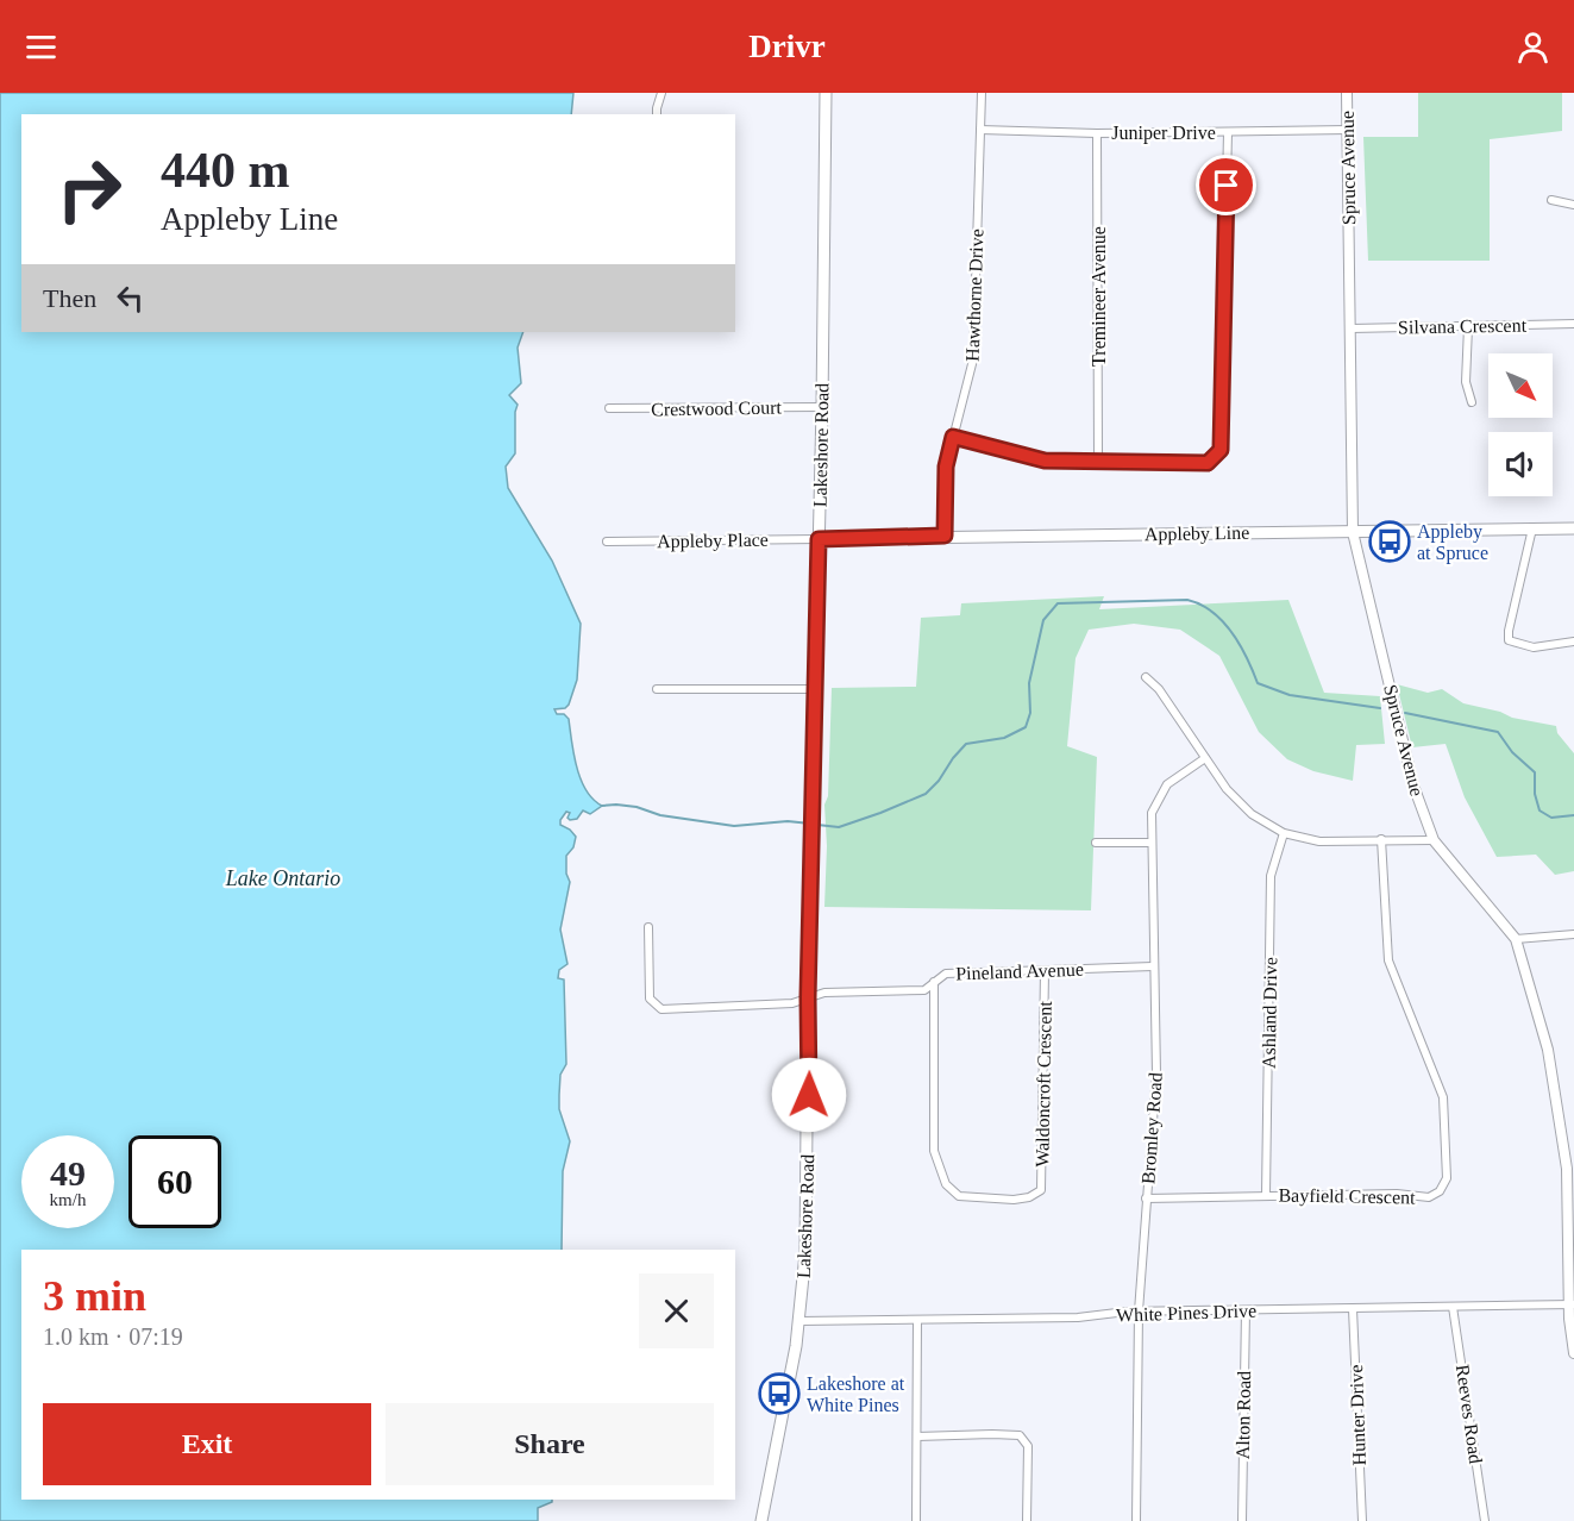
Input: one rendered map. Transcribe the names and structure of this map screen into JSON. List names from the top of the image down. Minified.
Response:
{"streets":{"main road":["Lakeshore Road","Appleby Line"],"street":["Juniper Drive","Spruce Avenue","Hawthorne Drive","Tremineer Avenue","Silvana Crescent","Crestwood Court","Appleby Place","Pineland Avenue","Ashland Drive","Waldoncroft Crescent","Bromley Road","Bayfield Crescent","White Pines Drive","Reeves Road","Alton Road","Hunter Drive"]},"crossings":[["Juniper Drive","Spruce Avenue"],["Juniper Drive","Hawthorne Drive"],["Juniper Drive","Tremineer Avenue"],["Spruce Avenue","Silvana Crescent"],["Spruce Avenue","Appleby Line"],["Spruce Avenue","White Pines Drive"],["Hawthorne Drive","Appleby Line"],["Crestwood Court","Lakeshore Road"],["Lakeshore Road","Appleby Line"],["Lakeshore Road","Appleby Place"],["Lakeshore Road","Pineland Avenue"],["Lakeshore Road","White Pines Drive"],["Appleby Line","Appleby Place"],["Pineland Avenue","Waldoncroft Crescent"],["Pineland Avenue","Bromley Road"],["Ashland Drive","Bayfield Crescent"],["Bromley Road","Bayfield Crescent"],["Bromley Road","White Pines Drive"],["White Pines Drive","Reeves Road"],["White Pines Drive","Alton Road"],["White Pines Drive","Hunter Drive"]],"water":["Lake Ontario"],"places":{"bus stop":["Appleby at Spruce","Lakeshore at White Pines"]},"north":"bottom right","page":{"header":"Drivr","turn":["440 m","Appleby Line"],"then":"Then","speed":"49 km/h","limit":"60","heading":["3 min","1.0 km · 07:19"],"buttons":["Exit","Share"]}}
